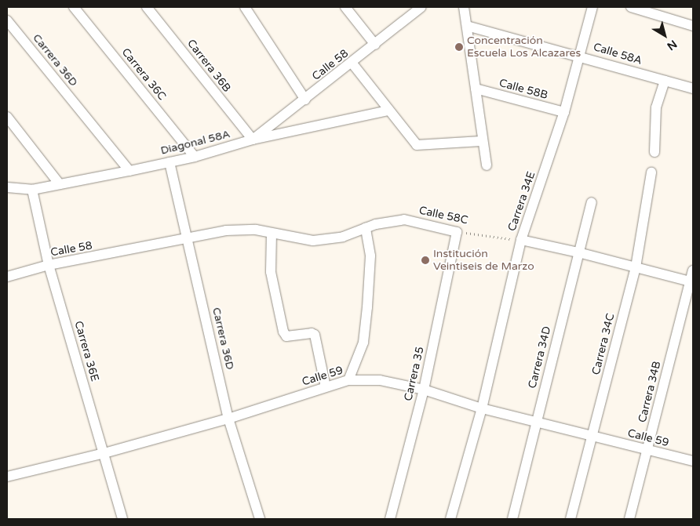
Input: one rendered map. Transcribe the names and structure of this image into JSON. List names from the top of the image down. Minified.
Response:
{"streets":{"street":["Calle 58A","Carrera 36D","Calle 58","Carrera 36B","Carrera 36C","Calle 58B","Diagonal 58A","Carrera 34E","Calle 58C","Carrera 34C","Carrera 36E","Carrera 34D","Carrera 35","Calle 59","Carrera 34B"]},"crossings":[["Calle 58A","Carrera 34E"],["Carrera 36D","Calle 58"],["Carrera 36D","Diagonal 58A"],["Carrera 36D","Calle 58C"],["Carrera 36D","Calle 59"],["Calle 58","Carrera 36B"],["Calle 58","Diagonal 58A"],["Calle 58","Calle 58C"],["Calle 58","Carrera 36E"],["Carrera 36B","Diagonal 58A"],["Carrera 36C","Diagonal 58A"],["Calle 58B","Carrera 34E"],["Diagonal 58A","Carrera 36E"],["Carrera 34E","Calle 58C"],["Carrera 34E","Calle 59"],["Calle 58C","Carrera 35"],["Carrera 34C","Calle 59"],["Carrera 36E","Calle 59"],["Carrera 34D","Calle 59"],["Carrera 35","Calle 59"],["Calle 59","Carrera 34B"]],"places":["Concentración Escuela Los Alcazares","Institución Veintiseis de Marzo"],"north":"bottom right"}
